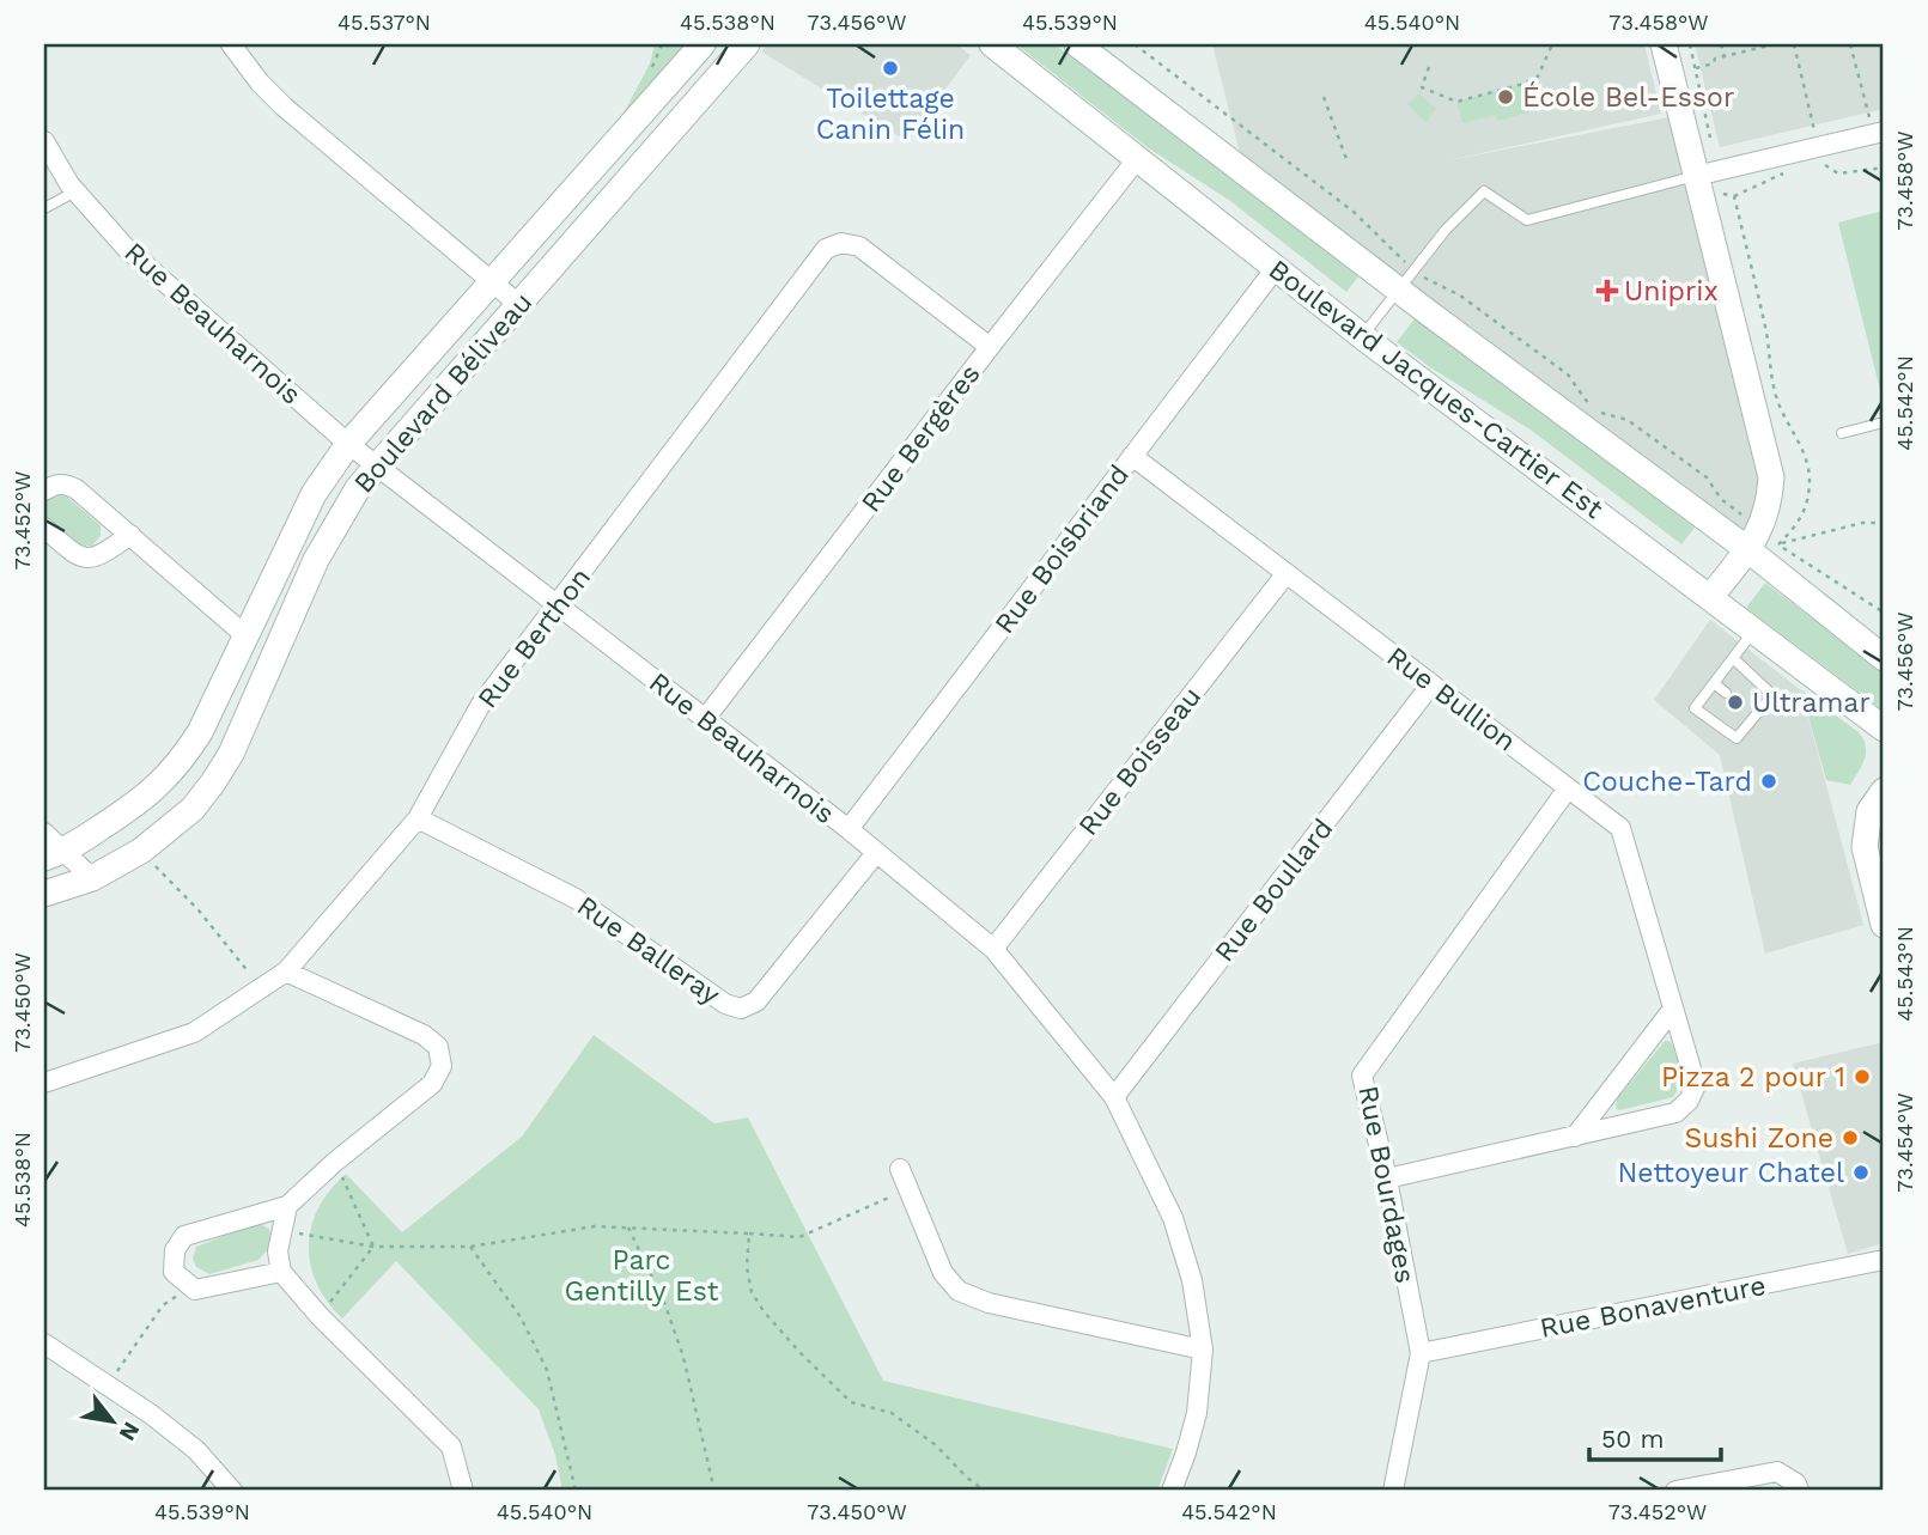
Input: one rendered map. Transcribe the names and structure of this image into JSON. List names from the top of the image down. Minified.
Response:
{"streets":{"street":["Rue Beauharnois","Boulevard Jacques-Cartier Est","Boulevard Béliveau","Rue Bergères","Rue Boisbriand","Rue Berthon","Rue Bullion","Rue Boisseau","Rue Boullard","Rue Balleray","Rue Bourdages","Rue Bonaventure"]},"crossings":[["Rue Beauharnois","Boulevard Béliveau"],["Rue Beauharnois","Rue Bergères"],["Rue Beauharnois","Rue Boisbriand"],["Rue Beauharnois","Rue Berthon"],["Rue Beauharnois","Rue Boisseau"],["Rue Beauharnois","Rue Boullard"],["Rue Beauharnois","Rue Balleray"],["Boulevard Jacques-Cartier Est","Rue Bergères"],["Boulevard Jacques-Cartier Est","Rue Boisbriand"],["Rue Bergères","Rue Berthon"],["Rue Boisbriand","Rue Bullion"],["Rue Berthon","Rue Balleray"],["Rue Bullion","Rue Boisseau"],["Rue Bullion","Rue Boullard"],["Rue Bullion","Rue Bourdages"],["Rue Bourdages","Rue Bonaventure"]],"parks":["Parc Gentilly Est"],"places":{"other":["Toilettage Canin Félin","École Bel-Essor","Ultramar","Couche-Tard","Pizza 2 pour 1","Sushi Zone","Nettoyeur Chatel"],"health":["Uniprix"]},"scale_bar":"50 m","north":"bottom right","coordinates":["45.537°N","45.538°N","73.456°W","45.539°N","45.540°N","73.458°W","45.542°N","73.452°W","45.543°N","73.450°W","73.454°W"]}
